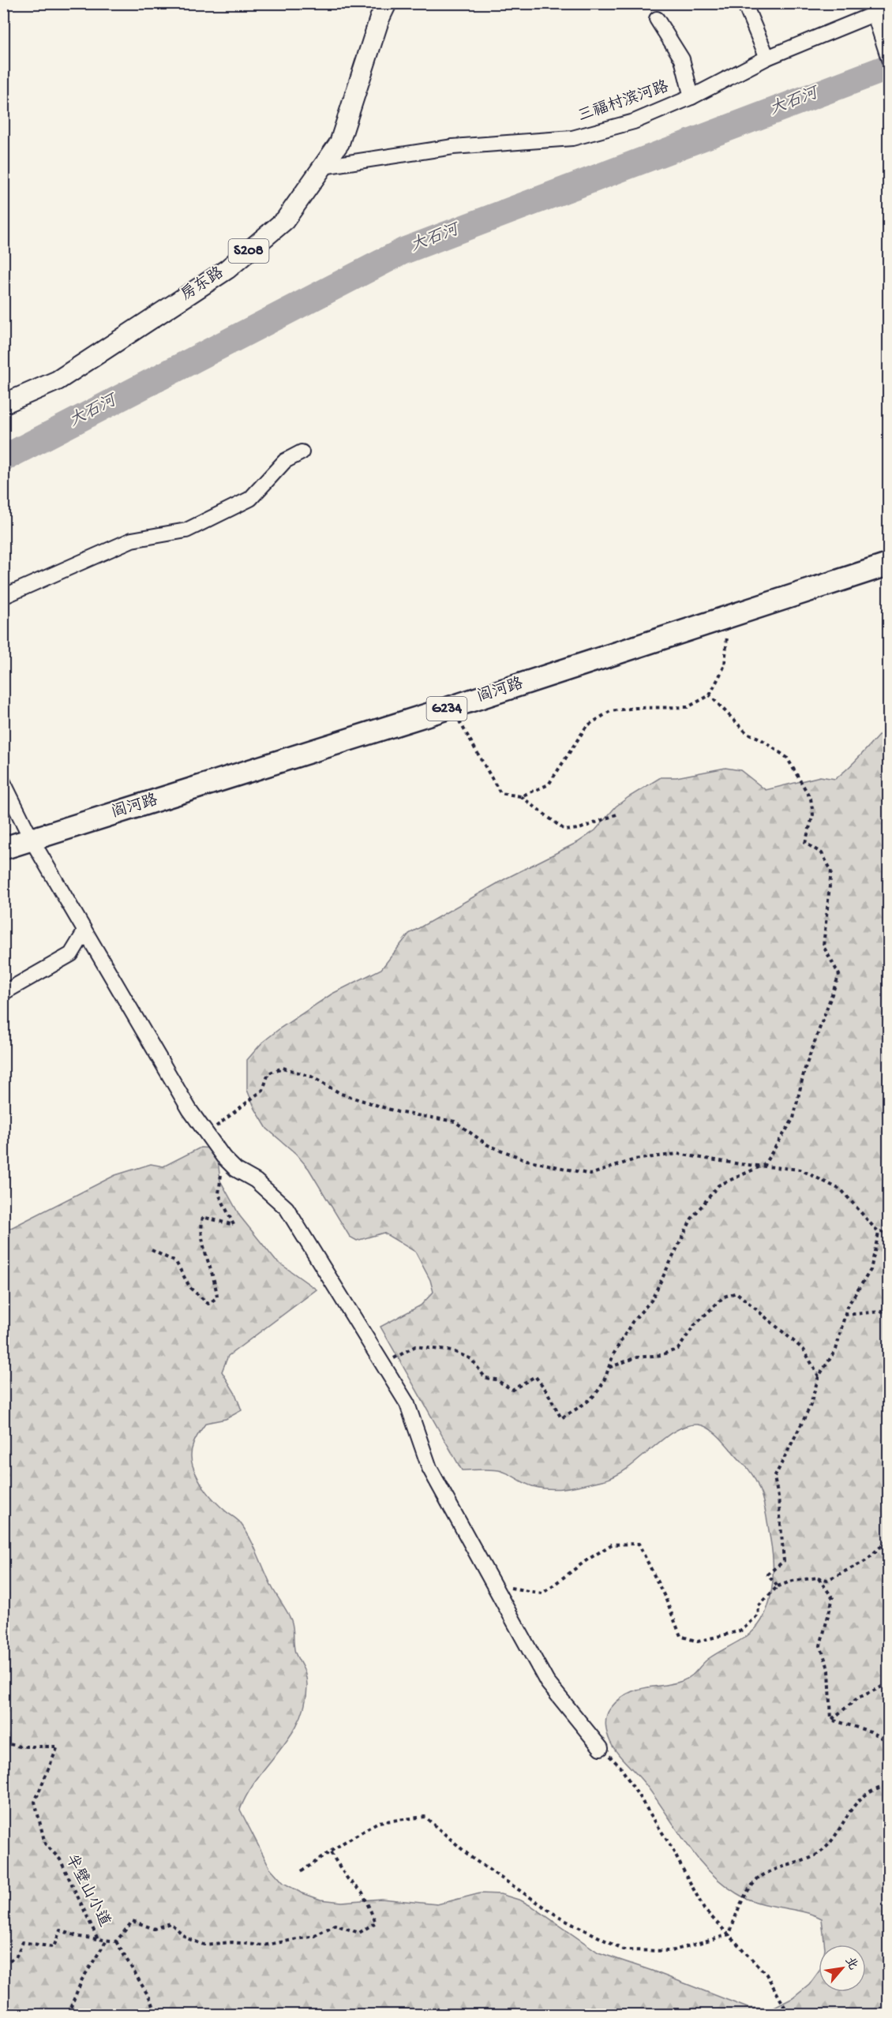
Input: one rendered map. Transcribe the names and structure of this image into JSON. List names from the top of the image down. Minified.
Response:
{"streets":{"highway":["阎河路","G234"],"main road":["S208","房东路"],"street":["三福村滨河路"],"path":["半壁山小道"]},"crossings":[["三福村滨河路","房东路"]],"water":["大石河"],"north":"top right"}
